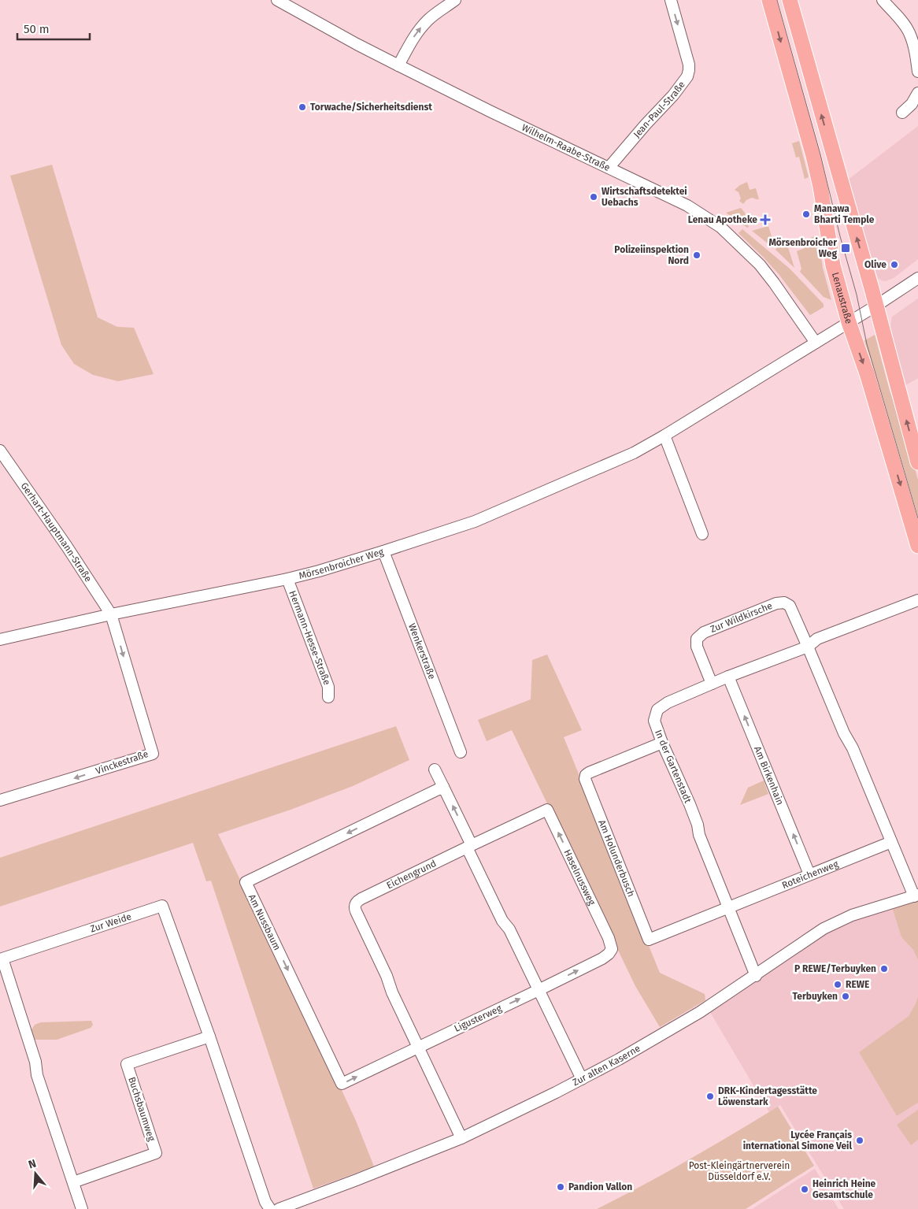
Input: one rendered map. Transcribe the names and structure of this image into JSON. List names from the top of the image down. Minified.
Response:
{"streets":{"main road":["Lenaustraße"],"street":["Jean-Paul-Straße","Wilhelm-Raabe-Straße","Gerhart-Hauptmann-Straße","Mörsenbroicher Weg","Zur Wildkirsche","Hermann-Hesse-Straße","Wenkerstraße","Vinckestraße","In der Gartenstadt","Am Birkenhain","Am Holunderbusch","Eichengrund","Roteichenweg","Haselnussweg","Zur Weide","Am Nussbaum","Ligusterweg","Zur alten Kaserne","Buchsbaumweg"]},"crossings":[["Jean-Paul-Straße","Wilhelm-Raabe-Straße"],["Wilhelm-Raabe-Straße","Mörsenbroicher Weg"],["Lenaustraße","Mörsenbroicher Weg"],["Gerhart-Hauptmann-Straße","Mörsenbroicher Weg"],["Gerhart-Hauptmann-Straße","Vinckestraße"],["Mörsenbroicher Weg","Hermann-Hesse-Straße"],["Mörsenbroicher Weg","Wenkerstraße"],["Mörsenbroicher Weg","Vinckestraße"],["Zur Wildkirsche","In der Gartenstadt"],["In der Gartenstadt","Am Birkenhain"],["In der Gartenstadt","Am Holunderbusch"],["In der Gartenstadt","Roteichenweg"],["In der Gartenstadt","Zur alten Kaserne"],["Am Birkenhain","Roteichenweg"],["Am Holunderbusch","Roteichenweg"],["Eichengrund","Haselnussweg"],["Eichengrund","Am Nussbaum"],["Eichengrund","Ligusterweg"],["Eichengrund","Zur alten Kaserne"],["Haselnussweg","Ligusterweg"],["Zur Weide","Buchsbaumweg"],["Am Nussbaum","Ligusterweg"]],"one_way":["Jean-Paul-Straße","Ligusterweg"],"parks":["Post-Kleingärtnerverein Düsseldorf e.V."],"places":{"other":["Torwache/Sicherheitsdienst","Wirtschaftsdetektei Uebachs","Manawa Bharti Temple","Polizeiinspektion Nord","Olive","P REWE/Terbuyken","REWE","Terbuyken","DRK-Kindertagesstätte Löwenstark","Lycée Français international Simone Veil","Pandion Vallon","Heinrich Heine Gesamtschule"],"health":["Lenau Apotheke"],"transit":["Mörsenbroicher Weg"]},"scale_bar":"50 m","north":"top"}
